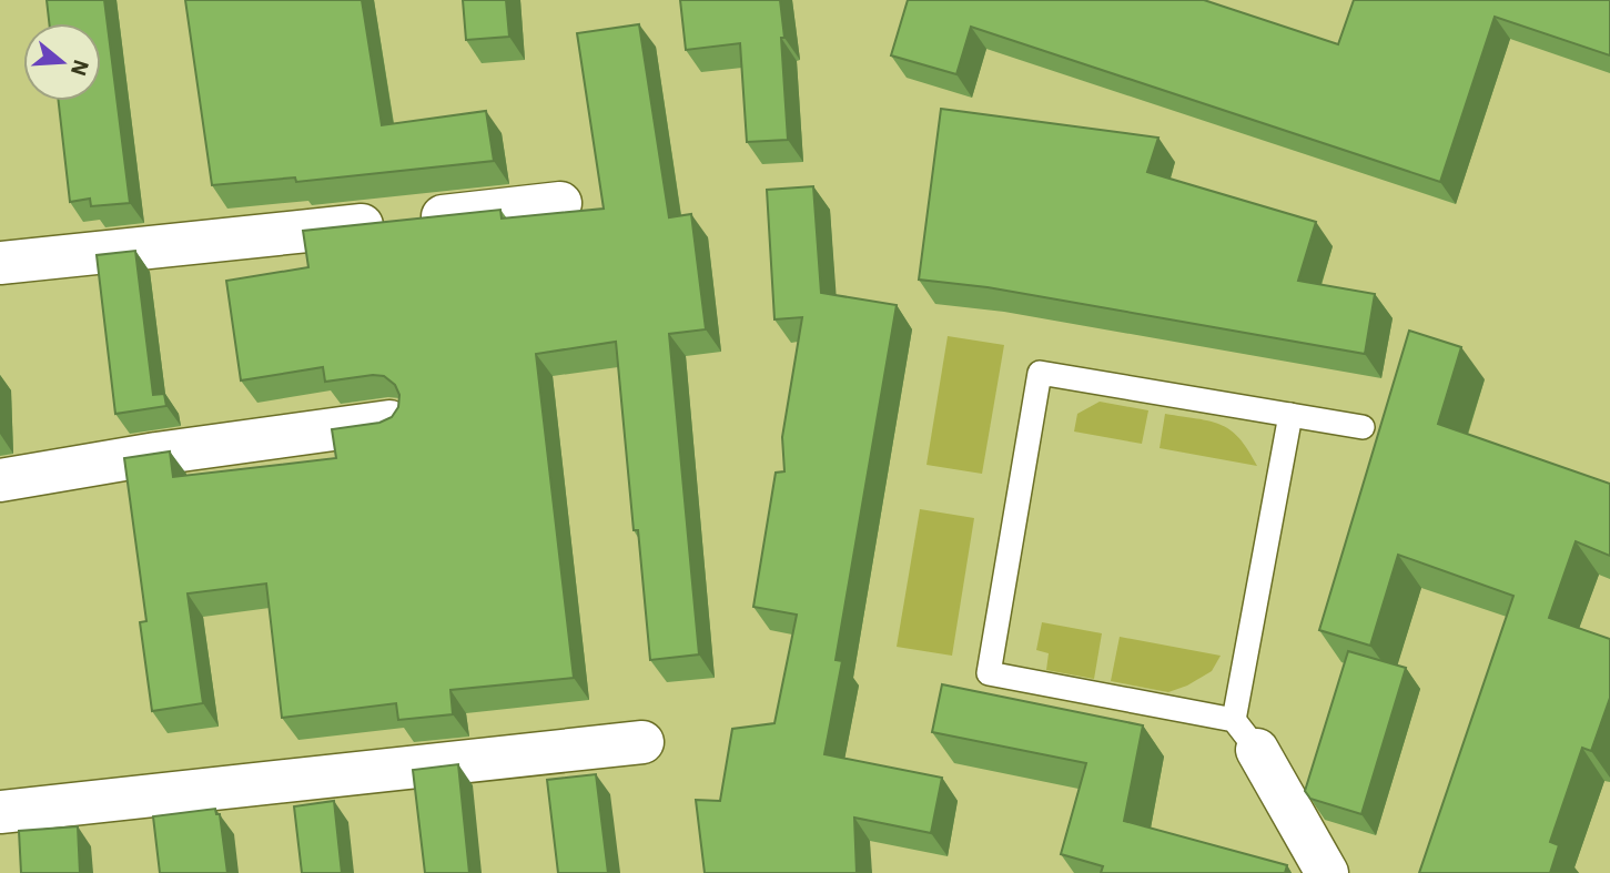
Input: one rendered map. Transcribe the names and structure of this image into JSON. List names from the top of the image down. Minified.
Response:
{"north":"right"}
